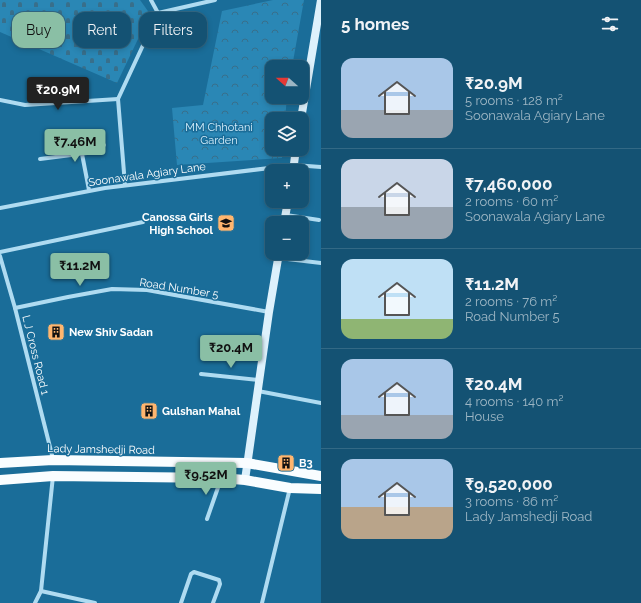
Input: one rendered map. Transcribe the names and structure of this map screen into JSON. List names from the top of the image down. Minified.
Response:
{"streets":{"main road":["Lady Jamshedji Road"],"street":["Soonawala Agiary Lane","Road Number 5","L J Cross Road 1"]},"crossings":[["Road Number 5","L J Cross Road 1"],["L J Cross Road 1","Lady Jamshedji Road"]],"parks":["MM Chhotani Garden"],"places":{"school or university":["Canossa Girls High School"],"building":["New Shiv Sadan","Gulshan Mahal","B3"]},"north":"left","page":{"heading":"5 homes","chip":["Buy","Rent","Filters"],"list":[{"name":"₹20.9M","note":"5 rooms · 128 m² · Soonawala Agiary Lane"},{"name":"₹7,460,000","note":"2 rooms · 60 m² · Soonawala Agiary Lane"},{"name":"₹11.2M","note":"2 rooms · 76 m² · Road Number 5"},{"name":"₹20.4M","note":"4 rooms · 140 m² · House"},{"name":"₹9,520,000","note":"3 rooms · 86 m² · Lady Jamshedji Road"}],"map_buttons":["+","−"],"price":["₹20.9M","₹7.46M","₹11.2M","₹20.4M","₹9.52M"]}}
